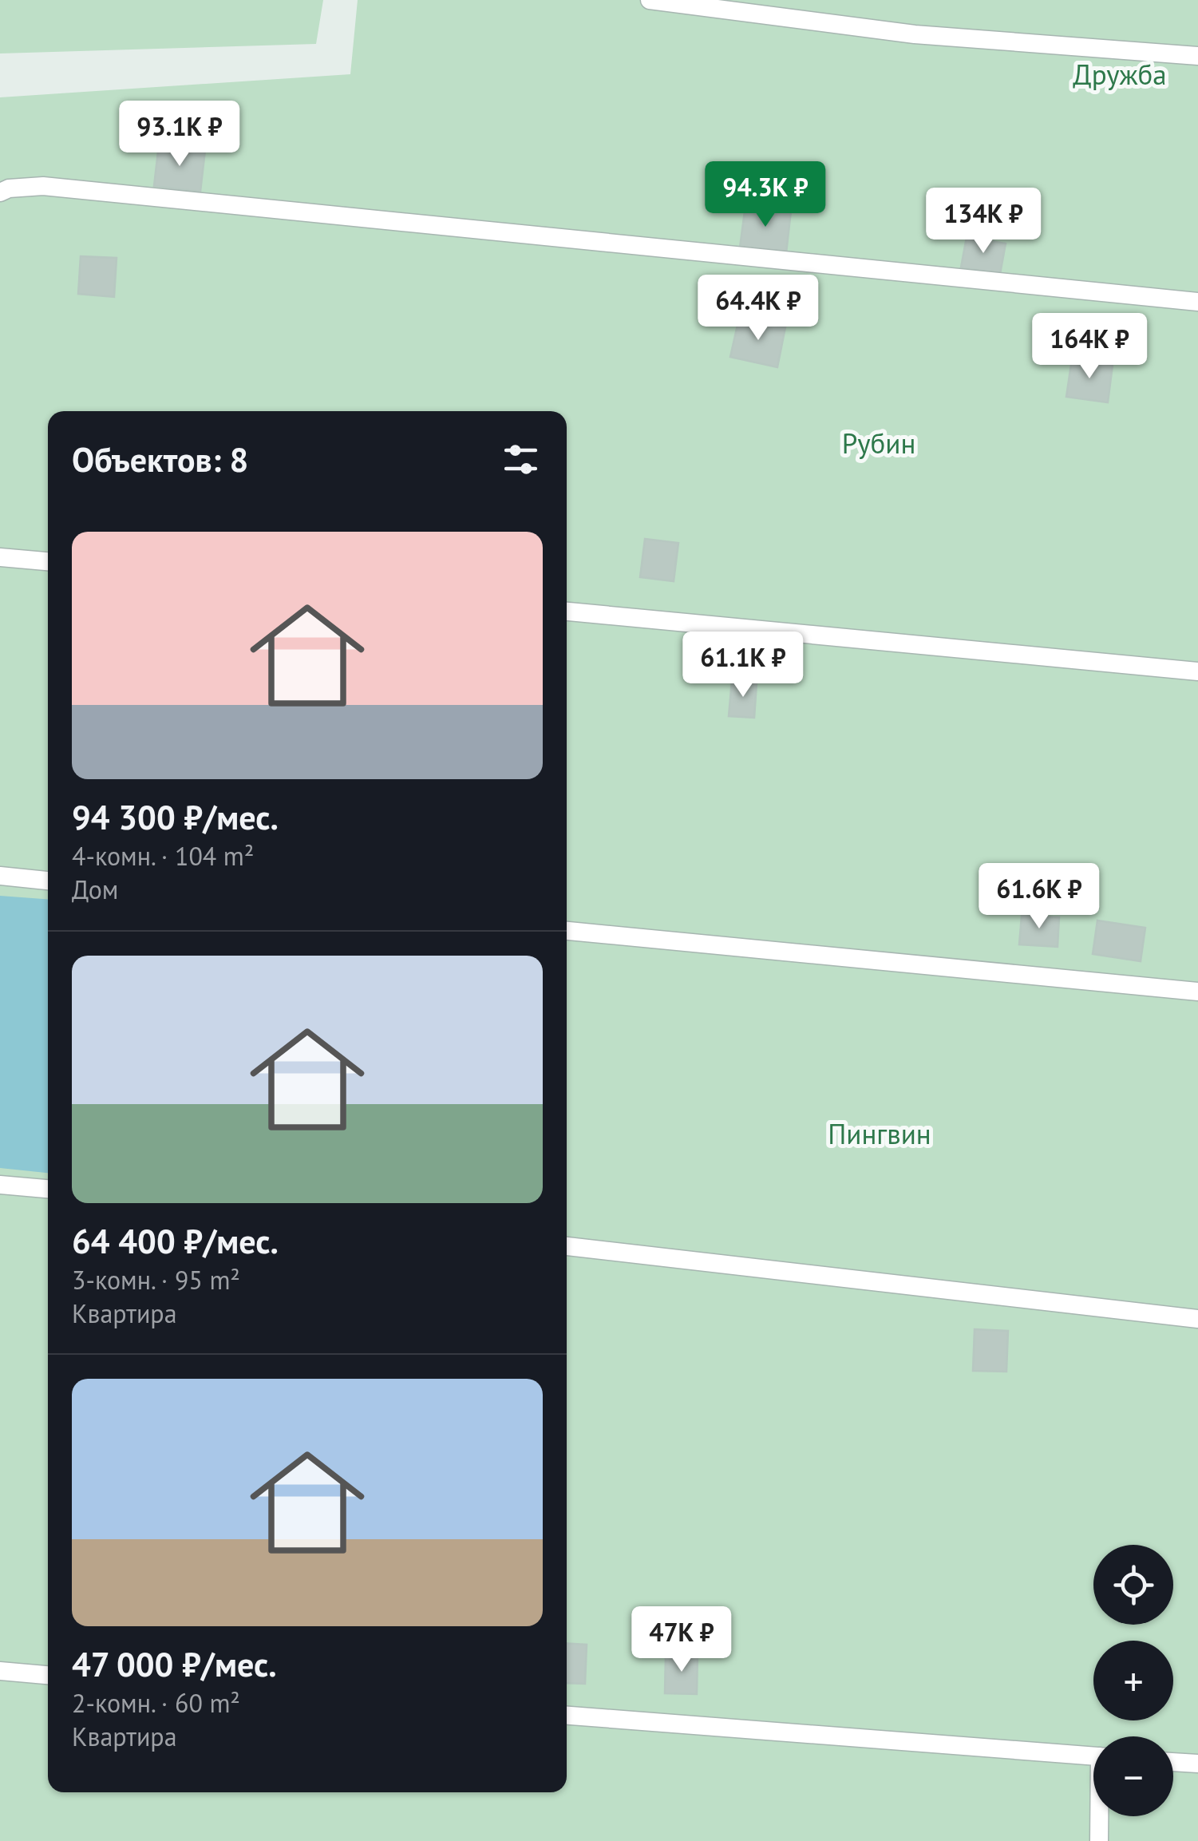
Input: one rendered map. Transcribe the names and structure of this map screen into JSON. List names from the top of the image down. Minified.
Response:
{"parks":["Дружба","Рубин","Пингвин"],"page":{"price":["93.1K ₽","94.3K ₽","134K ₽","64.4K ₽","164K ₽","61.1K ₽","61.6K ₽","47K ₽"],"heading":"Объектов: 8","list":[{"name":"94 300 ₽/мес.","note":"4-комн. · 104 m² · Дом"},{"name":"64 400 ₽/мес.","note":"3-комн. · 95 m² · Квартира"},{"name":"47 000 ₽/мес.","note":"2-комн. · 60 m² · Квартира"}],"map_buttons":["+","−"]}}
